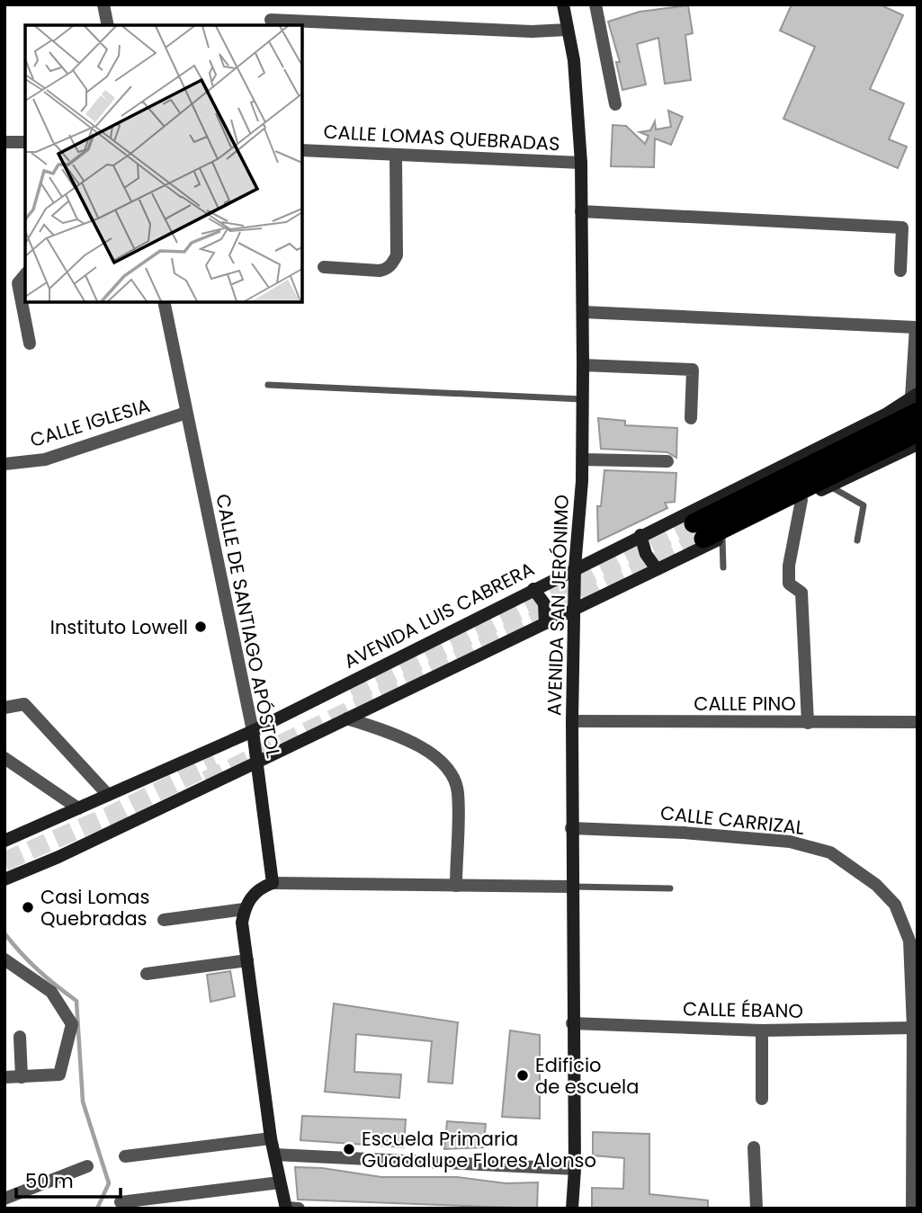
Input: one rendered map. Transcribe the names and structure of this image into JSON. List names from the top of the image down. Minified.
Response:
{"streets":{"main road":["AVENIDA SAN JERÓNIMO","AVENIDA LUIS CABRERA","CALLE DE SANTIAGO APÓSTOL"],"street":["CALLE LOMAS QUEBRADAS","CALLE IGLESIA","CALLE PINO","CALLE CARRIZAL","CALLE ÉBANO"]},"crossings":[["CALLE LOMAS QUEBRADAS","AVENIDA SAN JERÓNIMO"],["CALLE IGLESIA","CALLE DE SANTIAGO APÓSTOL"],["AVENIDA SAN JERÓNIMO","AVENIDA LUIS CABRERA"],["AVENIDA SAN JERÓNIMO","CALLE PINO"],["AVENIDA SAN JERÓNIMO","CALLE CARRIZAL"],["AVENIDA SAN JERÓNIMO","CALLE ÉBANO"],["AVENIDA LUIS CABRERA","CALLE DE SANTIAGO APÓSTOL"],["CALLE CARRIZAL","CALLE ÉBANO"]],"places":["Instituto Lowell","Casi Lomas Quebradas","Edificio de escuela","Escuela Primaria Guadalupe Flores Alonso"],"scale_bar":"50 m"}
